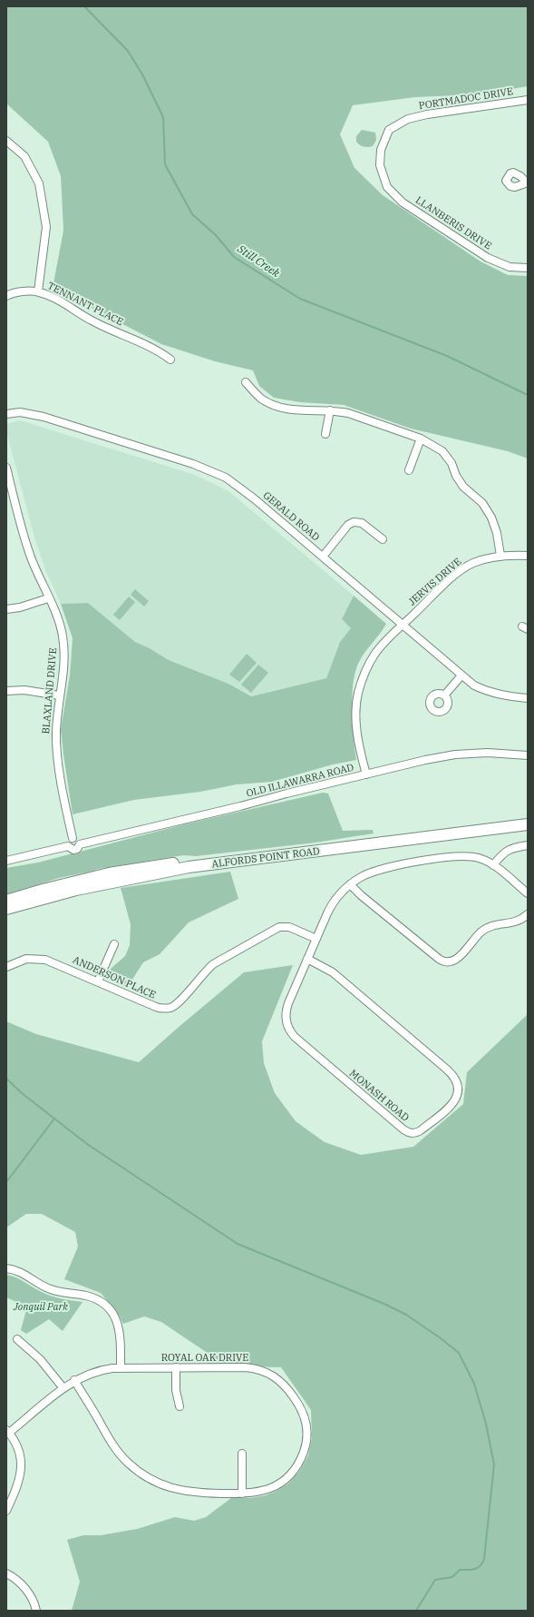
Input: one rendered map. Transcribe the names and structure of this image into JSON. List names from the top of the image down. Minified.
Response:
{"streets":{"highway":["ALFORDS POINT ROAD"],"street":["PORTMADOC DRIVE","LLANBERIS DRIVE","TENNANT PLACE","GERALD ROAD","JERVIS DRIVE","BLAXLAND DRIVE","OLD ILLAWARRA ROAD","ANDERSON PLACE","MONASH ROAD","ROYAL OAK DRIVE"]},"crossings":[["PORTMADOC DRIVE","LLANBERIS DRIVE"],["GERALD ROAD","JERVIS DRIVE"],["JERVIS DRIVE","OLD ILLAWARRA ROAD"],["BLAXLAND DRIVE","OLD ILLAWARRA ROAD"],["ANDERSON PLACE","MONASH ROAD"]],"water":["Still Creek"],"parks":["Jonquil Park"]}
